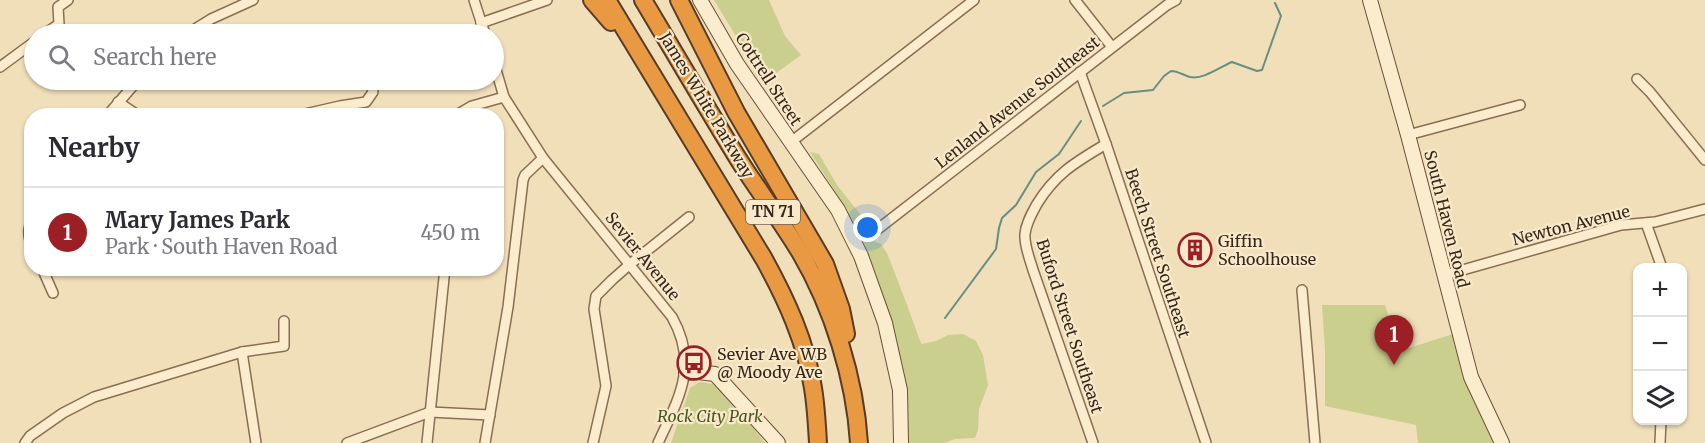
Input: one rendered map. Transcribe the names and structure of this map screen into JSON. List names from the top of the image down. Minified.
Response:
{"streets":{"highway":["James White Parkway","TN 71"],"street":["Cottrell Street","Lenland Avenue Southeast","South Haven Road","Newton Avenue","Beech Street Southeast","Sevier Avenue","Buford Street Southeast"]},"crossings":[["Lenland Avenue Southeast","Beech Street Southeast"],["South Haven Road","Newton Avenue"],["Beech Street Southeast","Buford Street Southeast"]],"parks":["Rock City Park"],"places":{"building":["Giffin Schoolhouse"],"bus stop":["Sevier Ave WB @ Moody Ave"]},"page":{"search":"Search here","heading":"Nearby","list":[{"mark":"1","name":"Mary James Park","note":"Park · South Haven Road","value":"450 m"}],"map_buttons":["+","−"],"pins":"1"}}
